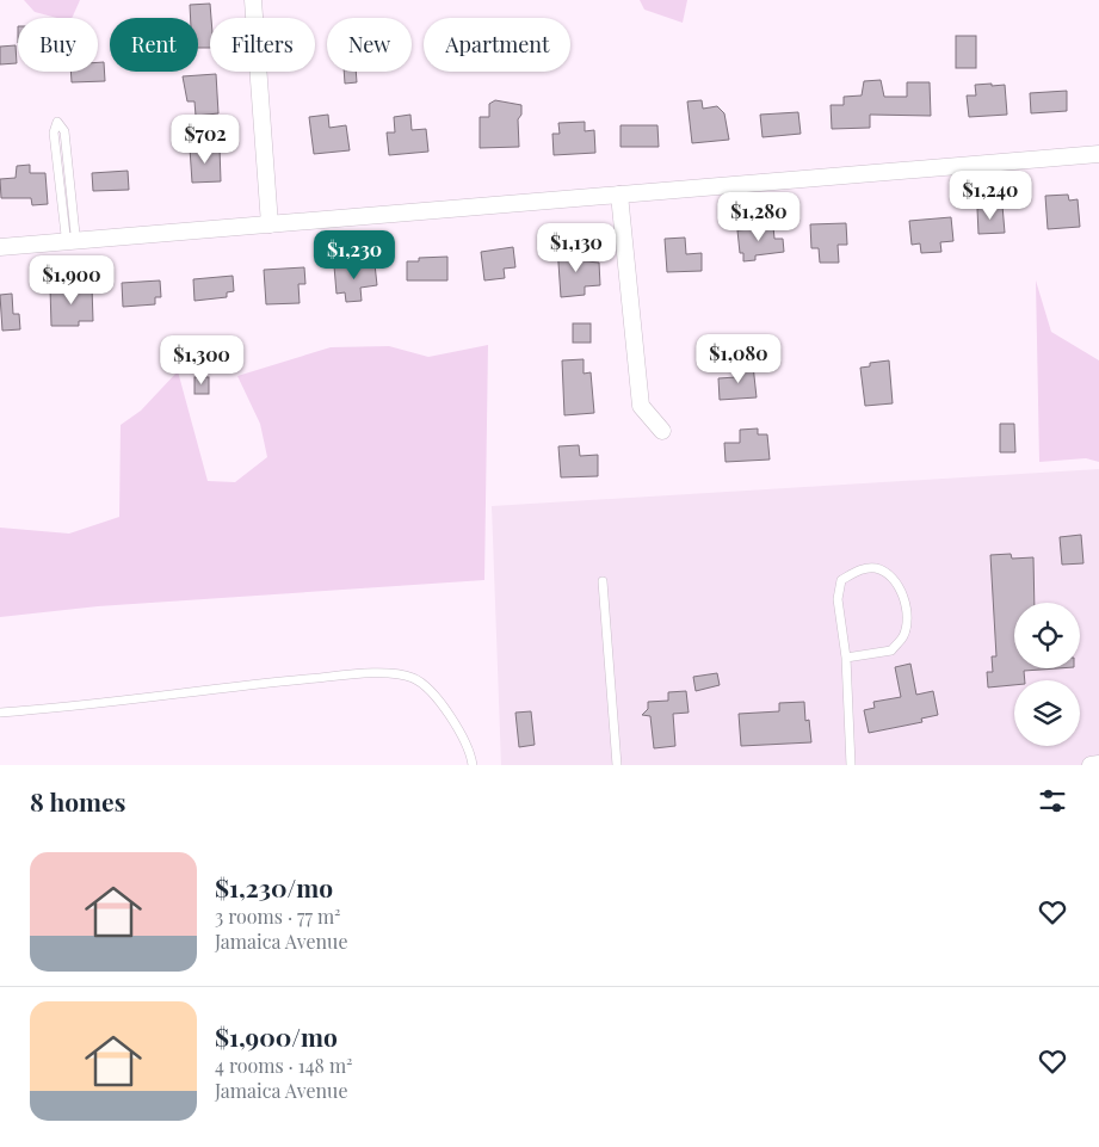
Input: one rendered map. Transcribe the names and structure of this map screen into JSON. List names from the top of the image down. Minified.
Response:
{"page":{"chip":["Buy","Rent","Filters","New","Apartment"],"price":["$702","$1,240","$1,280","$1,130","$1,230","$1,900","$1,080","$1,300"],"heading":"8 homes","list":[{"name":"$1,230/mo","note":"3 rooms · 77 m² · Jamaica Avenue"},{"name":"$1,900/mo","note":"4 rooms · 148 m² · Jamaica Avenue"}]}}
